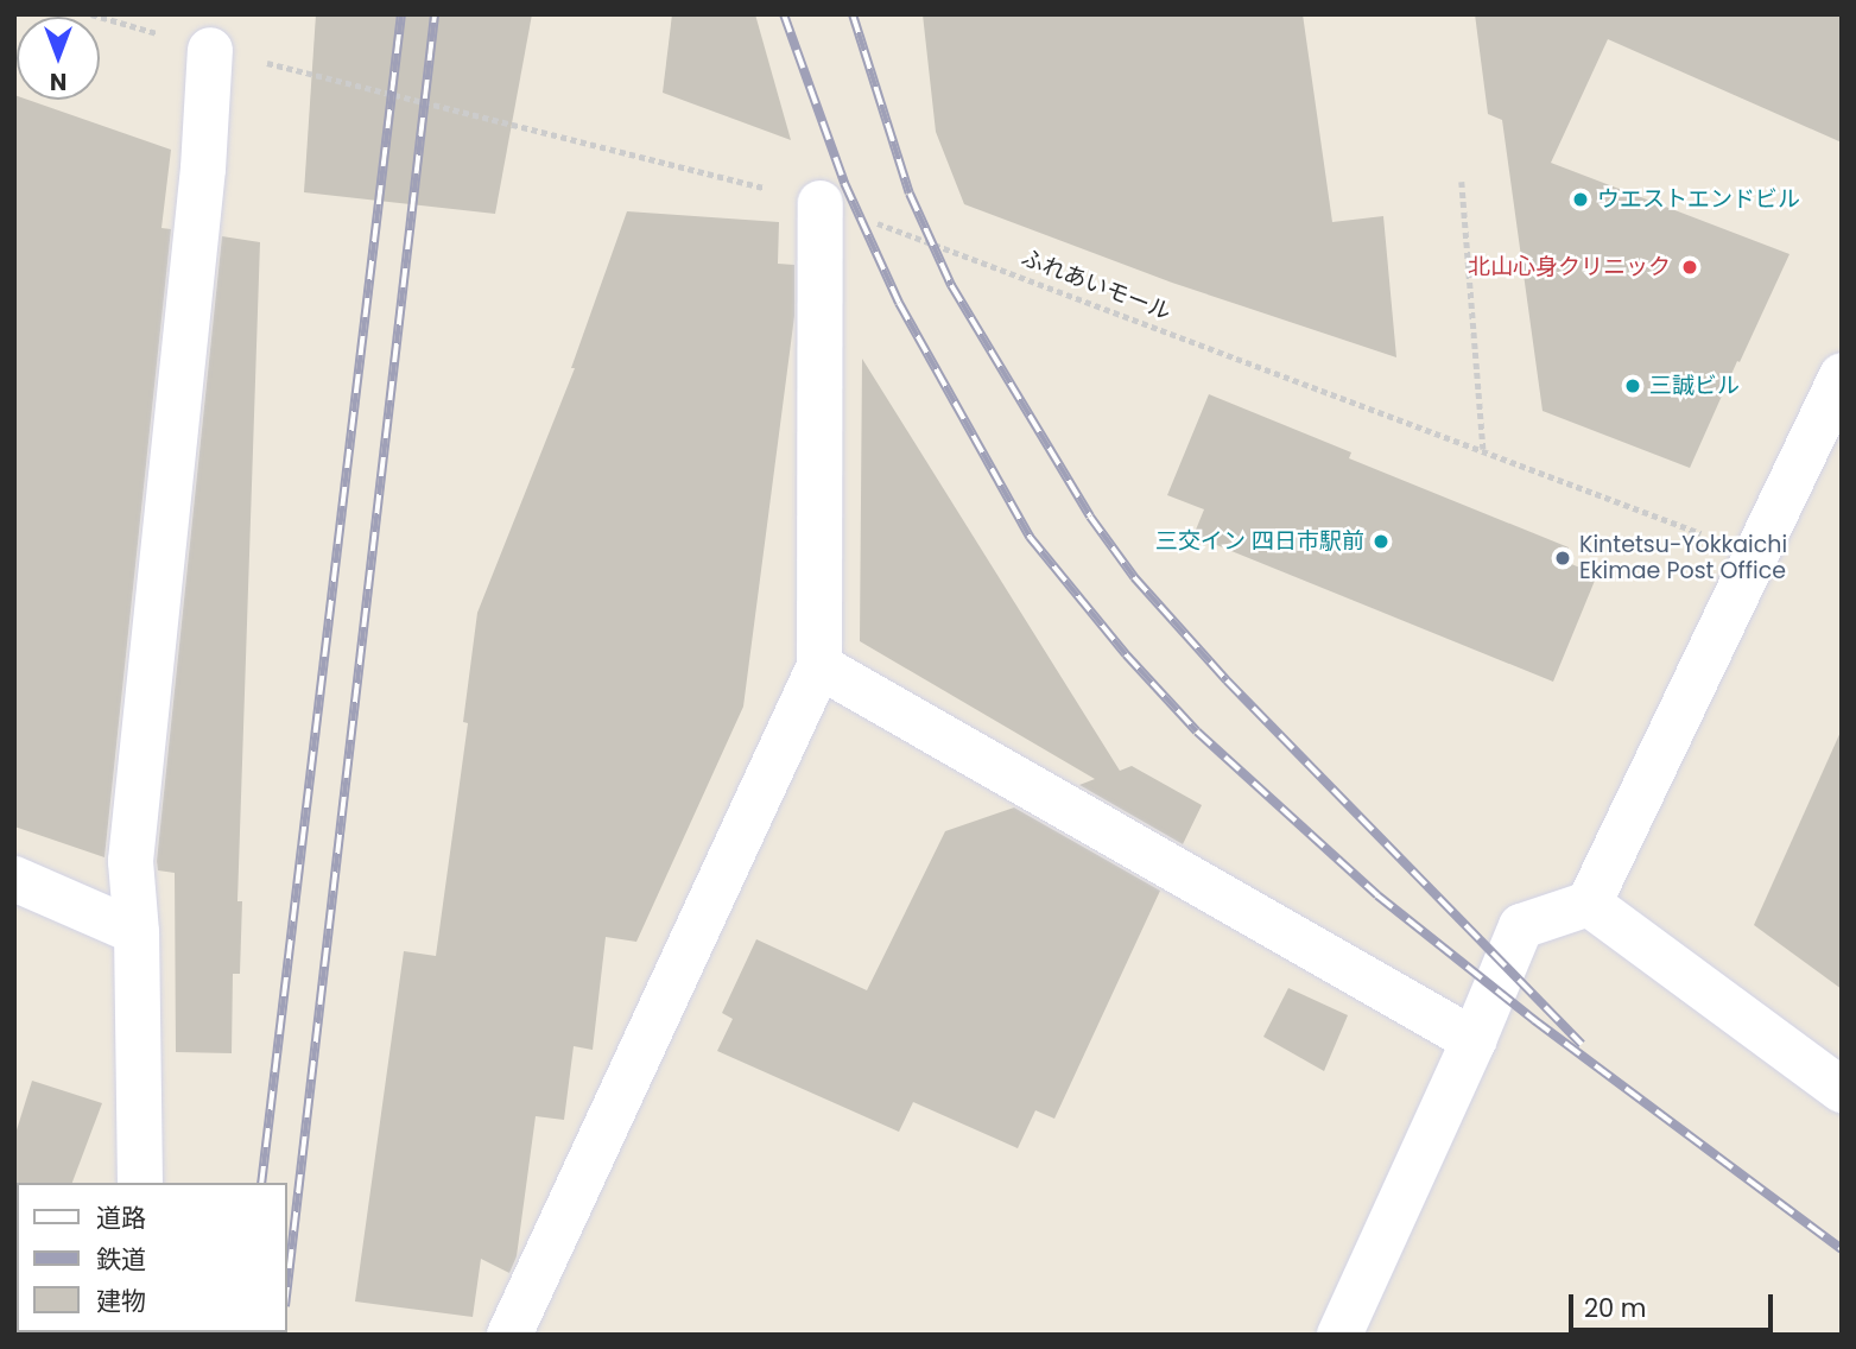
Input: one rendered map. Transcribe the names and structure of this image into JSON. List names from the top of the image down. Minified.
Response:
{"streets":{"path":["ふれあいモール"]},"places":["ウエストエンドビル","北山心身クリニック","三誠ビル","三交イン 四日市駅前","Kintetsu-Yokkaichi Ekimae Post Office"],"legend":["道路","鉄道","建物"],"scale_bar":"20 m","north":"bottom"}
